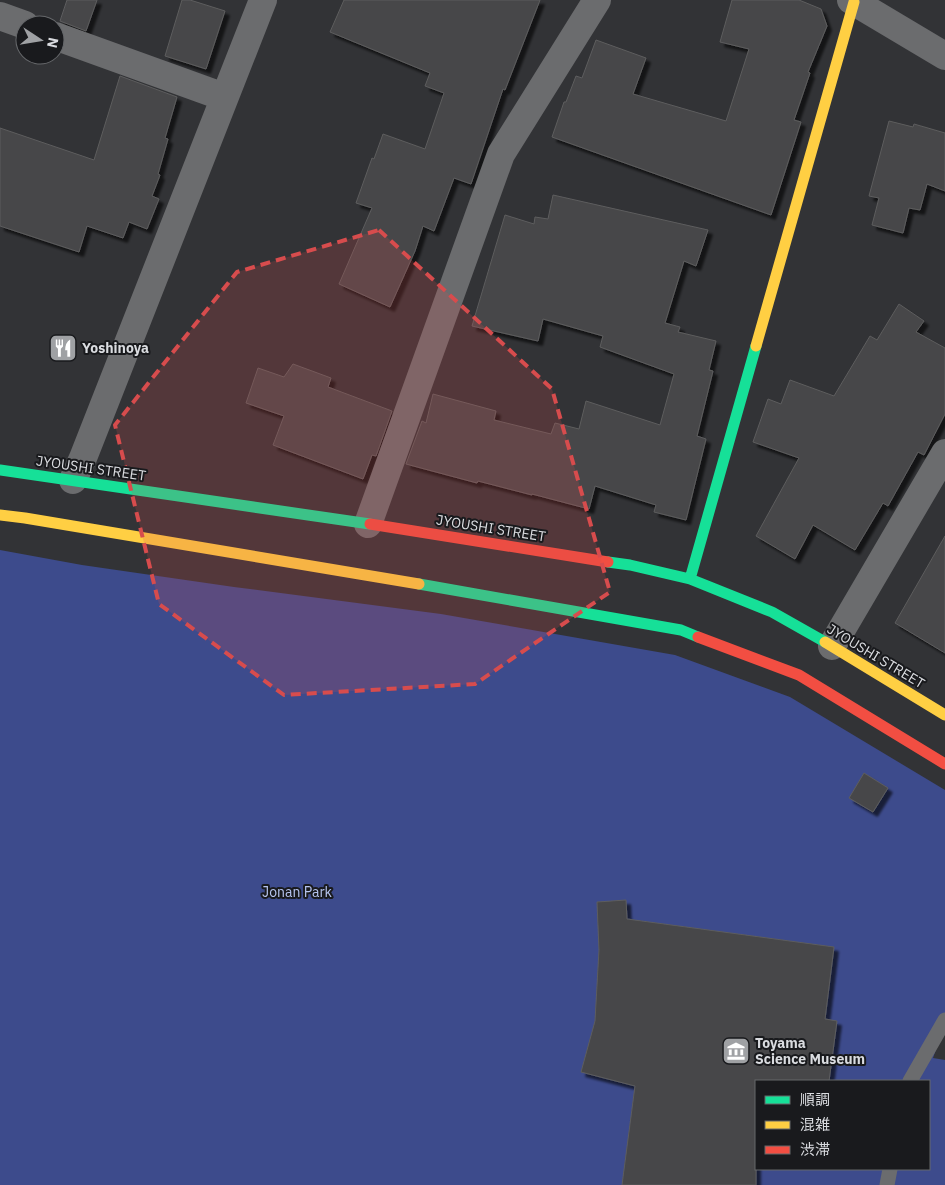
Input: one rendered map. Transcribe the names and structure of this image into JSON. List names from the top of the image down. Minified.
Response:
{"streets":{"main road":["JYOUSHI STREET"]},"parks":["Jonan Park"],"places":{"restaurant":["Yoshinoya"],"museum":["Toyama Science Museum"]},"legend":["順調","混雑","渋滞"],"north":"right"}
